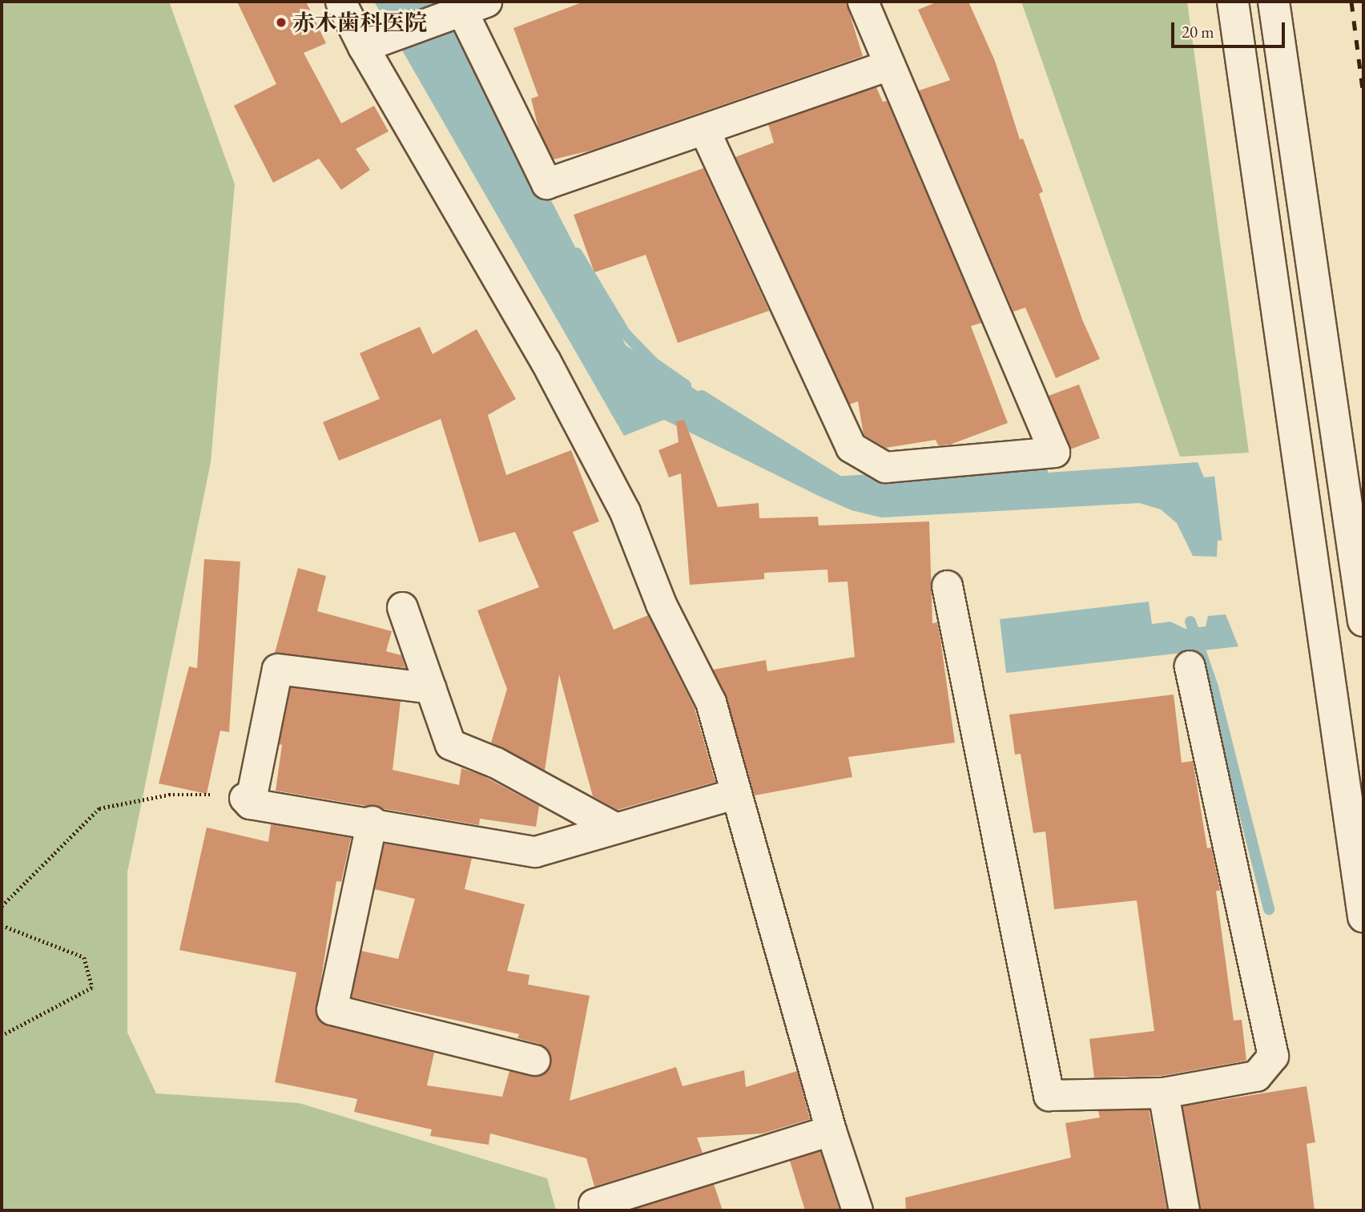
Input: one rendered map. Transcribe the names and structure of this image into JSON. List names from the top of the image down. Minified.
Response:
{"places":["赤木歯科医院"],"scale_bar":"20 m"}
